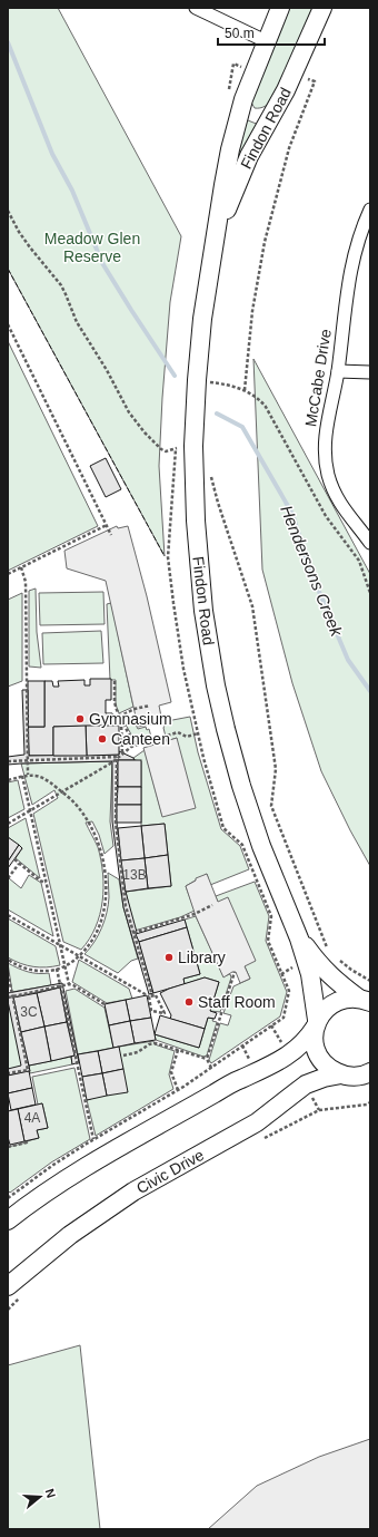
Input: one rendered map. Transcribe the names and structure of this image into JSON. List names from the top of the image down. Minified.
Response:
{"streets":{"main road":["Findon Road","Civic Drive"],"street":["McCabe Drive"]},"crossings":[["Findon Road","Civic Drive"]],"water":["Hendersons Creek"],"parks":["Meadow Glen Reserve"],"places":["Gymnasium","Canteen","Library","Staff Room"],"house_numbers":["13B","3C","4A"],"scale_bar":"50 m","north":"right"}
